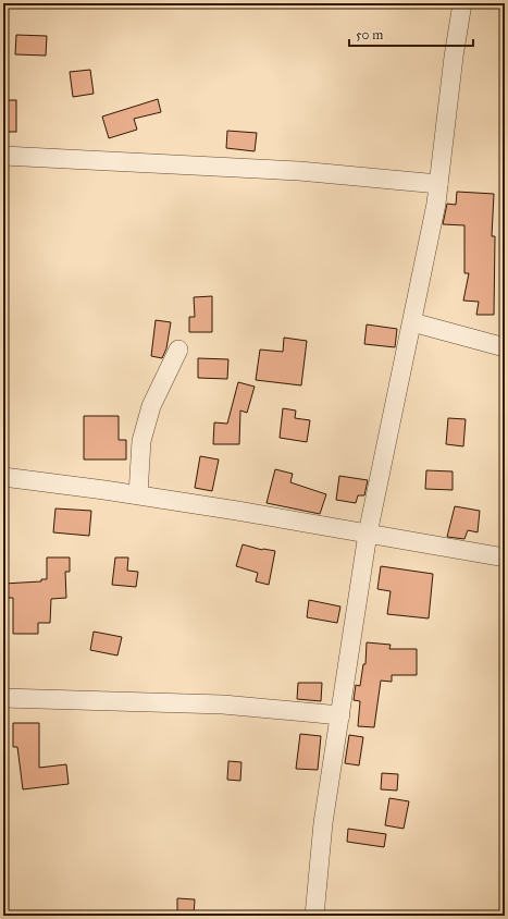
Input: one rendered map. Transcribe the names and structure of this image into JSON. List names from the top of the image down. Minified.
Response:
{"scale_bar":"50 m"}
